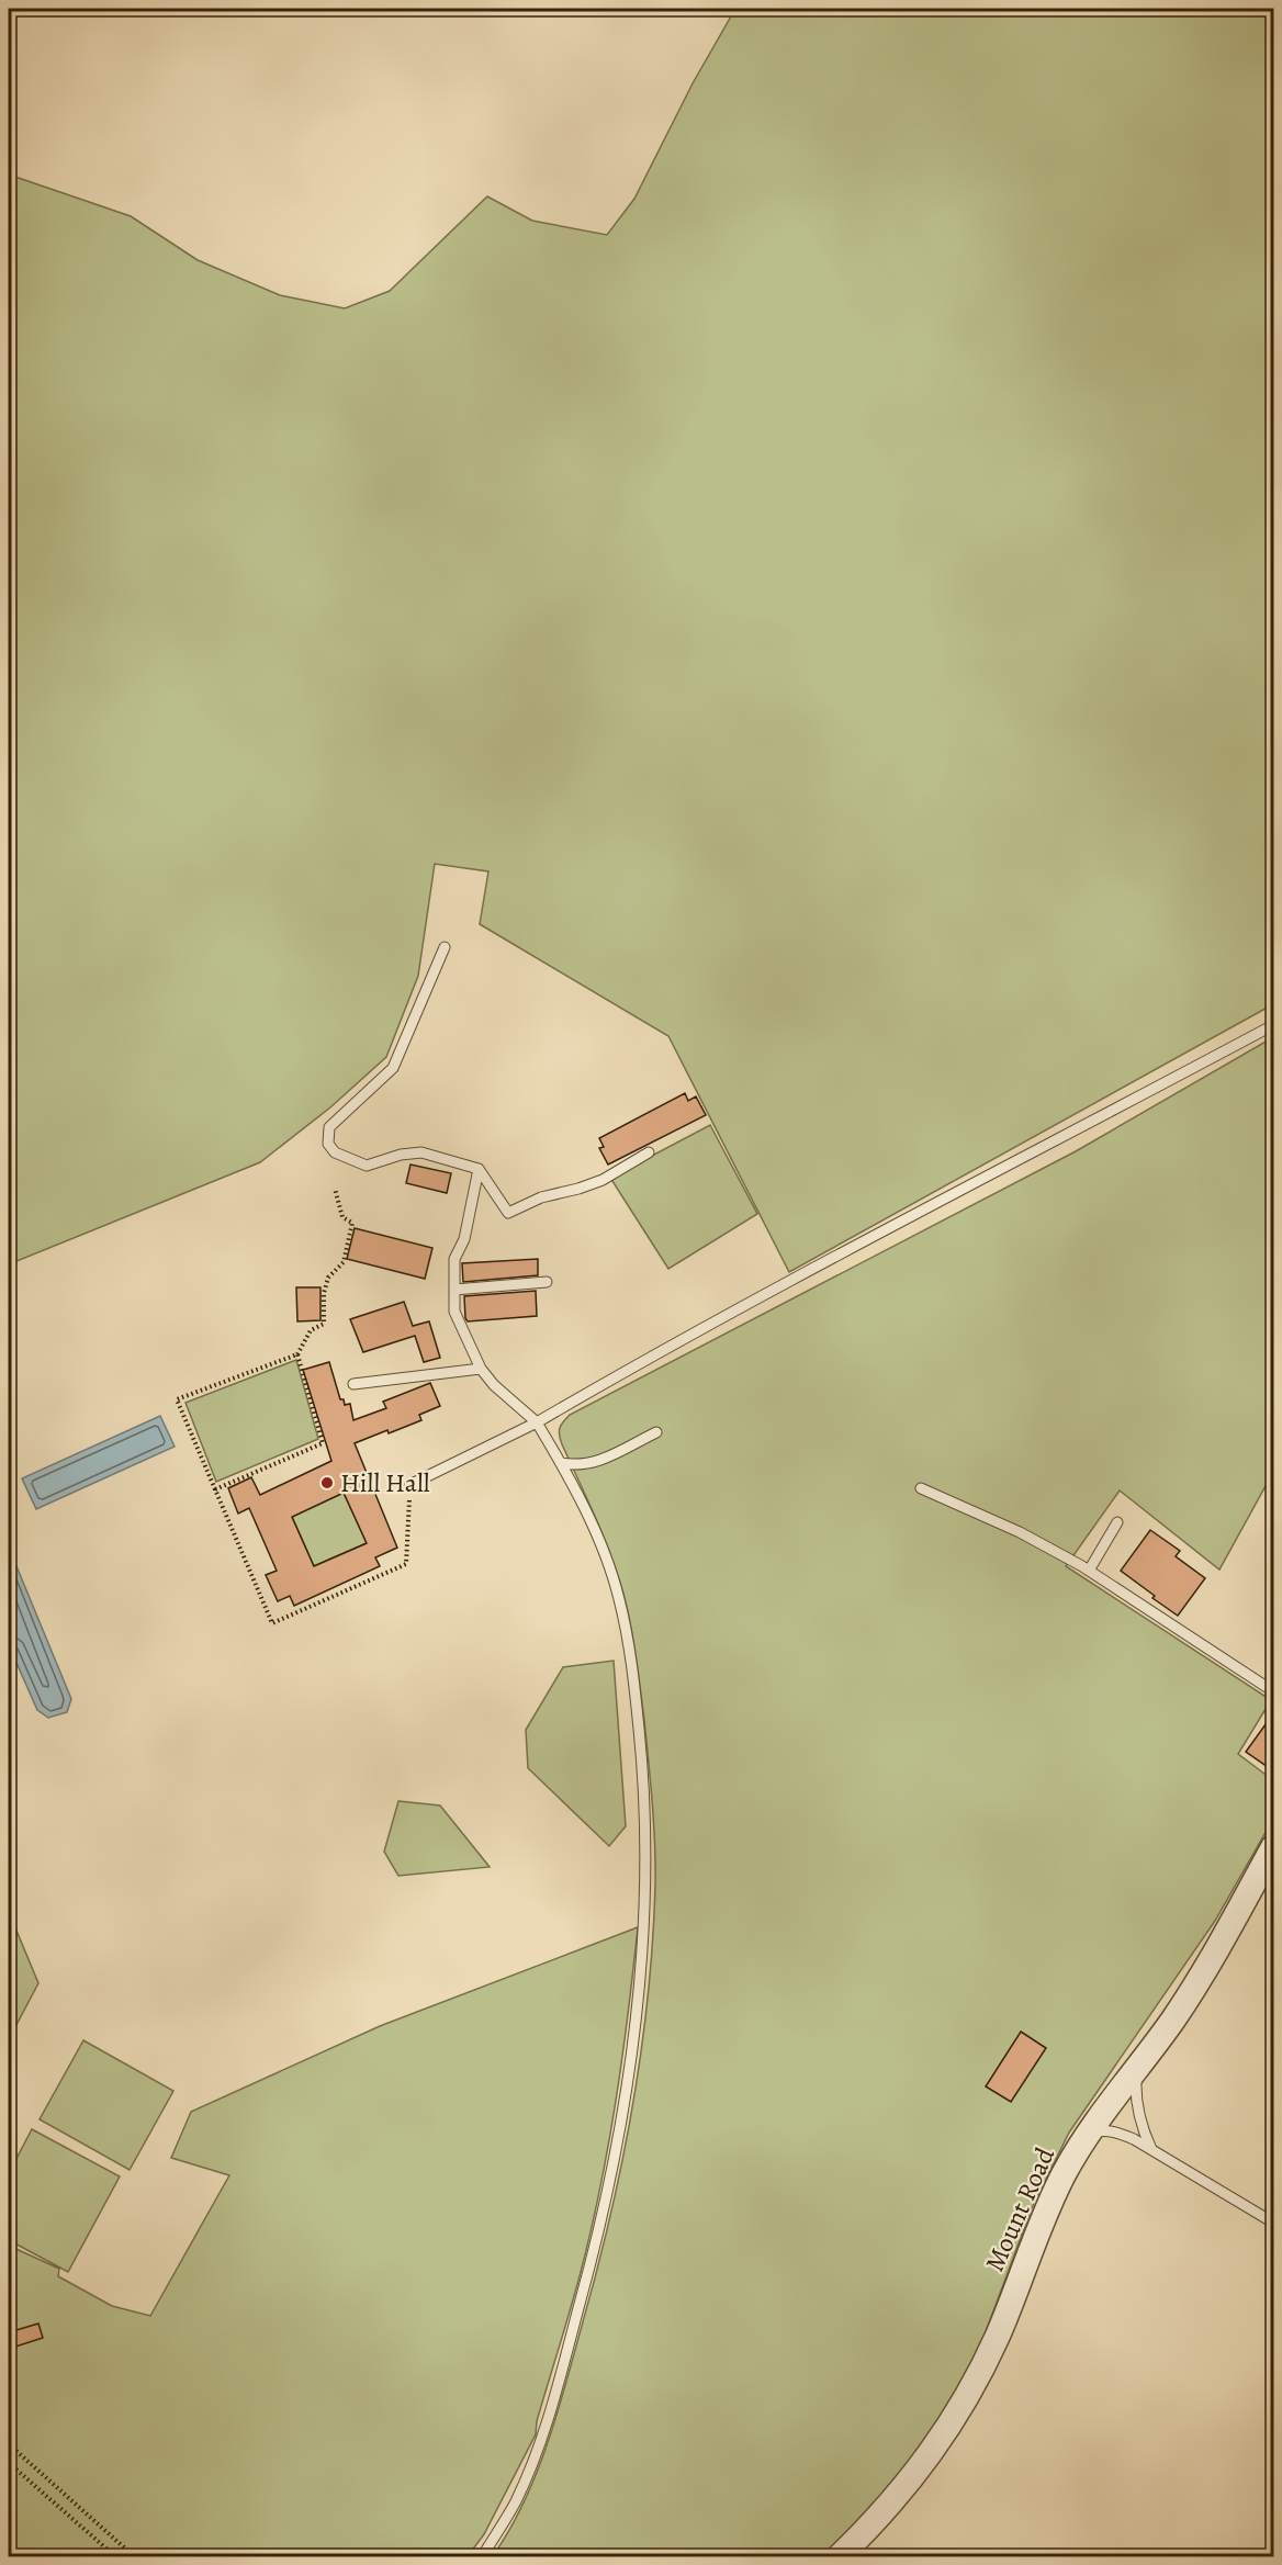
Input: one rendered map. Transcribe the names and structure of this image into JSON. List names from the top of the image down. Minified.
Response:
{"streets":{"street":["Mount Road"]},"places":["Hill Hall"]}
